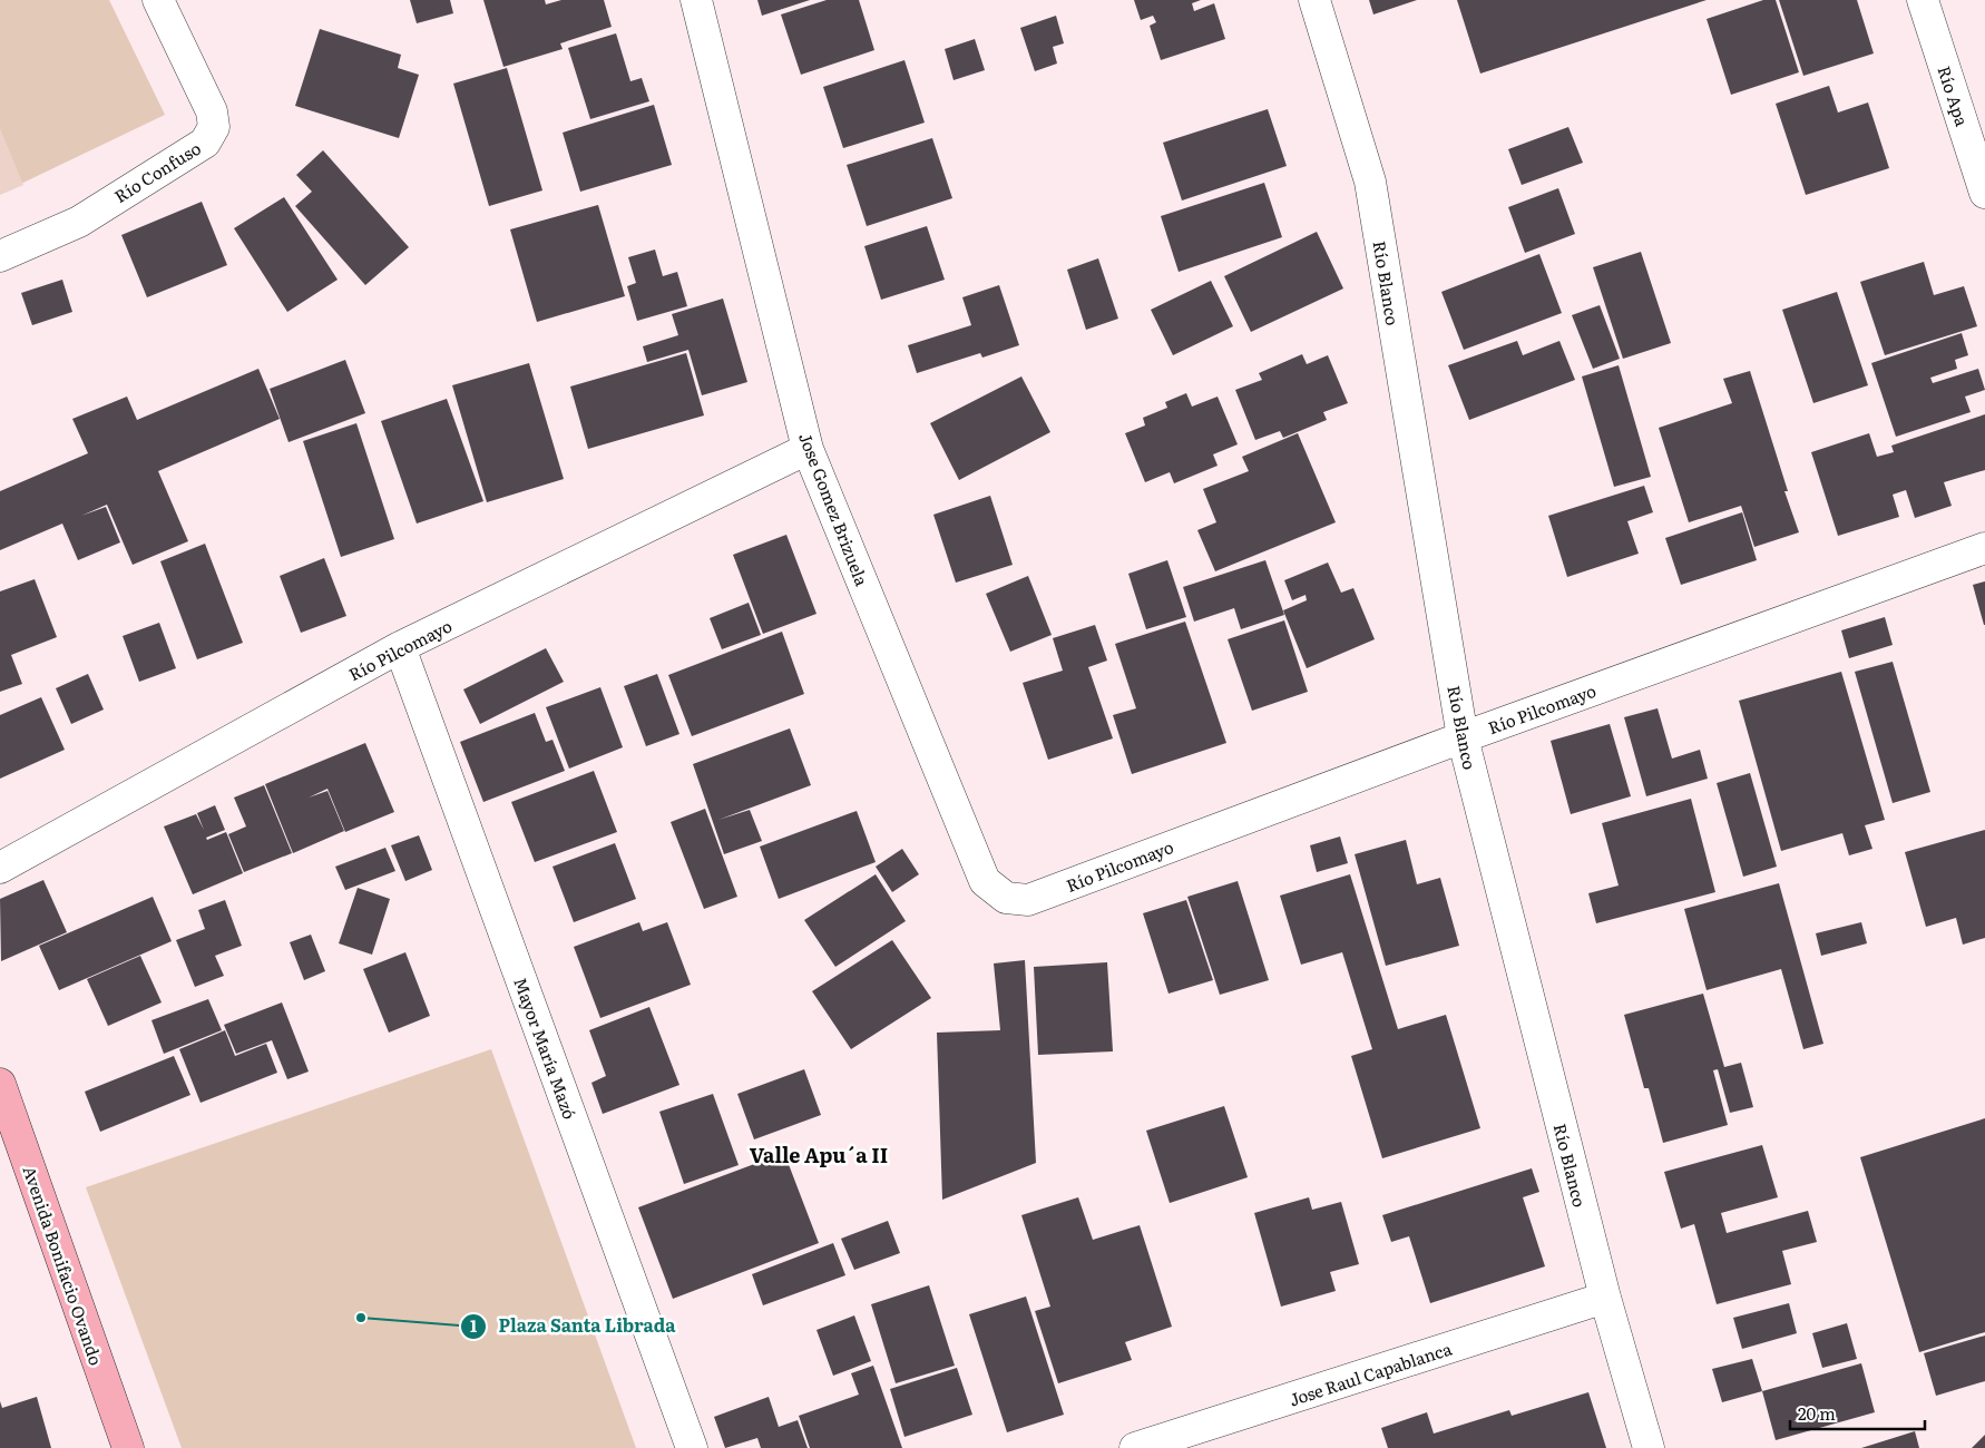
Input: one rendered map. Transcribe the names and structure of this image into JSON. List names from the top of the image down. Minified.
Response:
{"streets":{"main road":["Avenida Bonifacio Ovando"],"street":["Río Apa","Río Confuso","Río Blanco","Jose Gomez Brizuela","Río Pilcomayo","Mayor María Mazó","Jose Raul Capablanca"]},"crossings":[["Río Blanco","Río Pilcomayo"],["Río Blanco","Jose Raul Capablanca"],["Jose Gomez Brizuela","Río Pilcomayo"],["Río Pilcomayo","Mayor María Mazó"]],"districts":["Valle Apu´a II"],"places":["Plaza Santa Librada"],"scale_bar":"20 m"}
